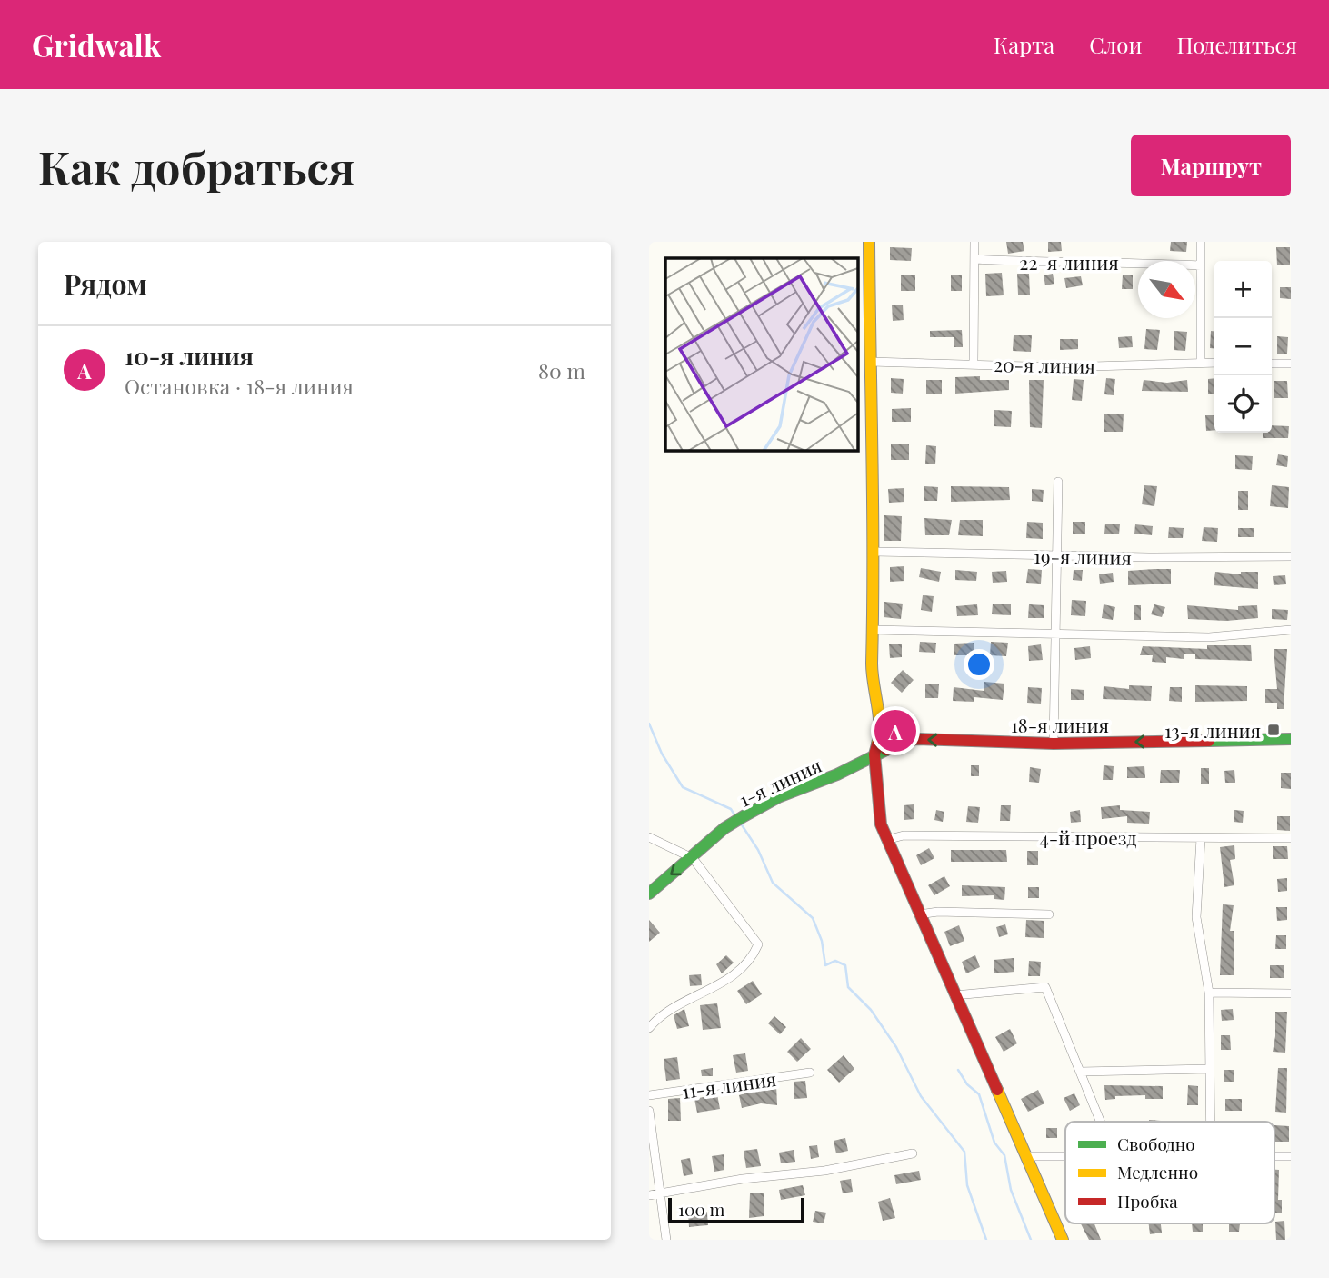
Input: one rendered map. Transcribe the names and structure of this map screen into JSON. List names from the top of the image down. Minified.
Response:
{"streets":{"street":["22-я линия","20-я линия","19-я линия","18-я линия","1-я линия","4-й проезд","11-я линия"]},"crossings":[["18-я линия","1-я линия"]],"one_way":["18-я линия"],"places":{"transit":["13-я линия"]},"legend":["Свободно","Медленно","Пробка"],"scale_bar":"100 m","north":"bottom right","page":{"header":"Gridwalk","nav":["Карта","Слои","Поделиться"],"buttons":"Маршрут","title":"Как добраться","heading":"Рядом","map_buttons":["+","−"],"list":[{"mark":"A","name":"10-я линия","note":"Остановка · 18-я линия","value":"80 m"}],"pins":"A","scale":"100 m"}}
